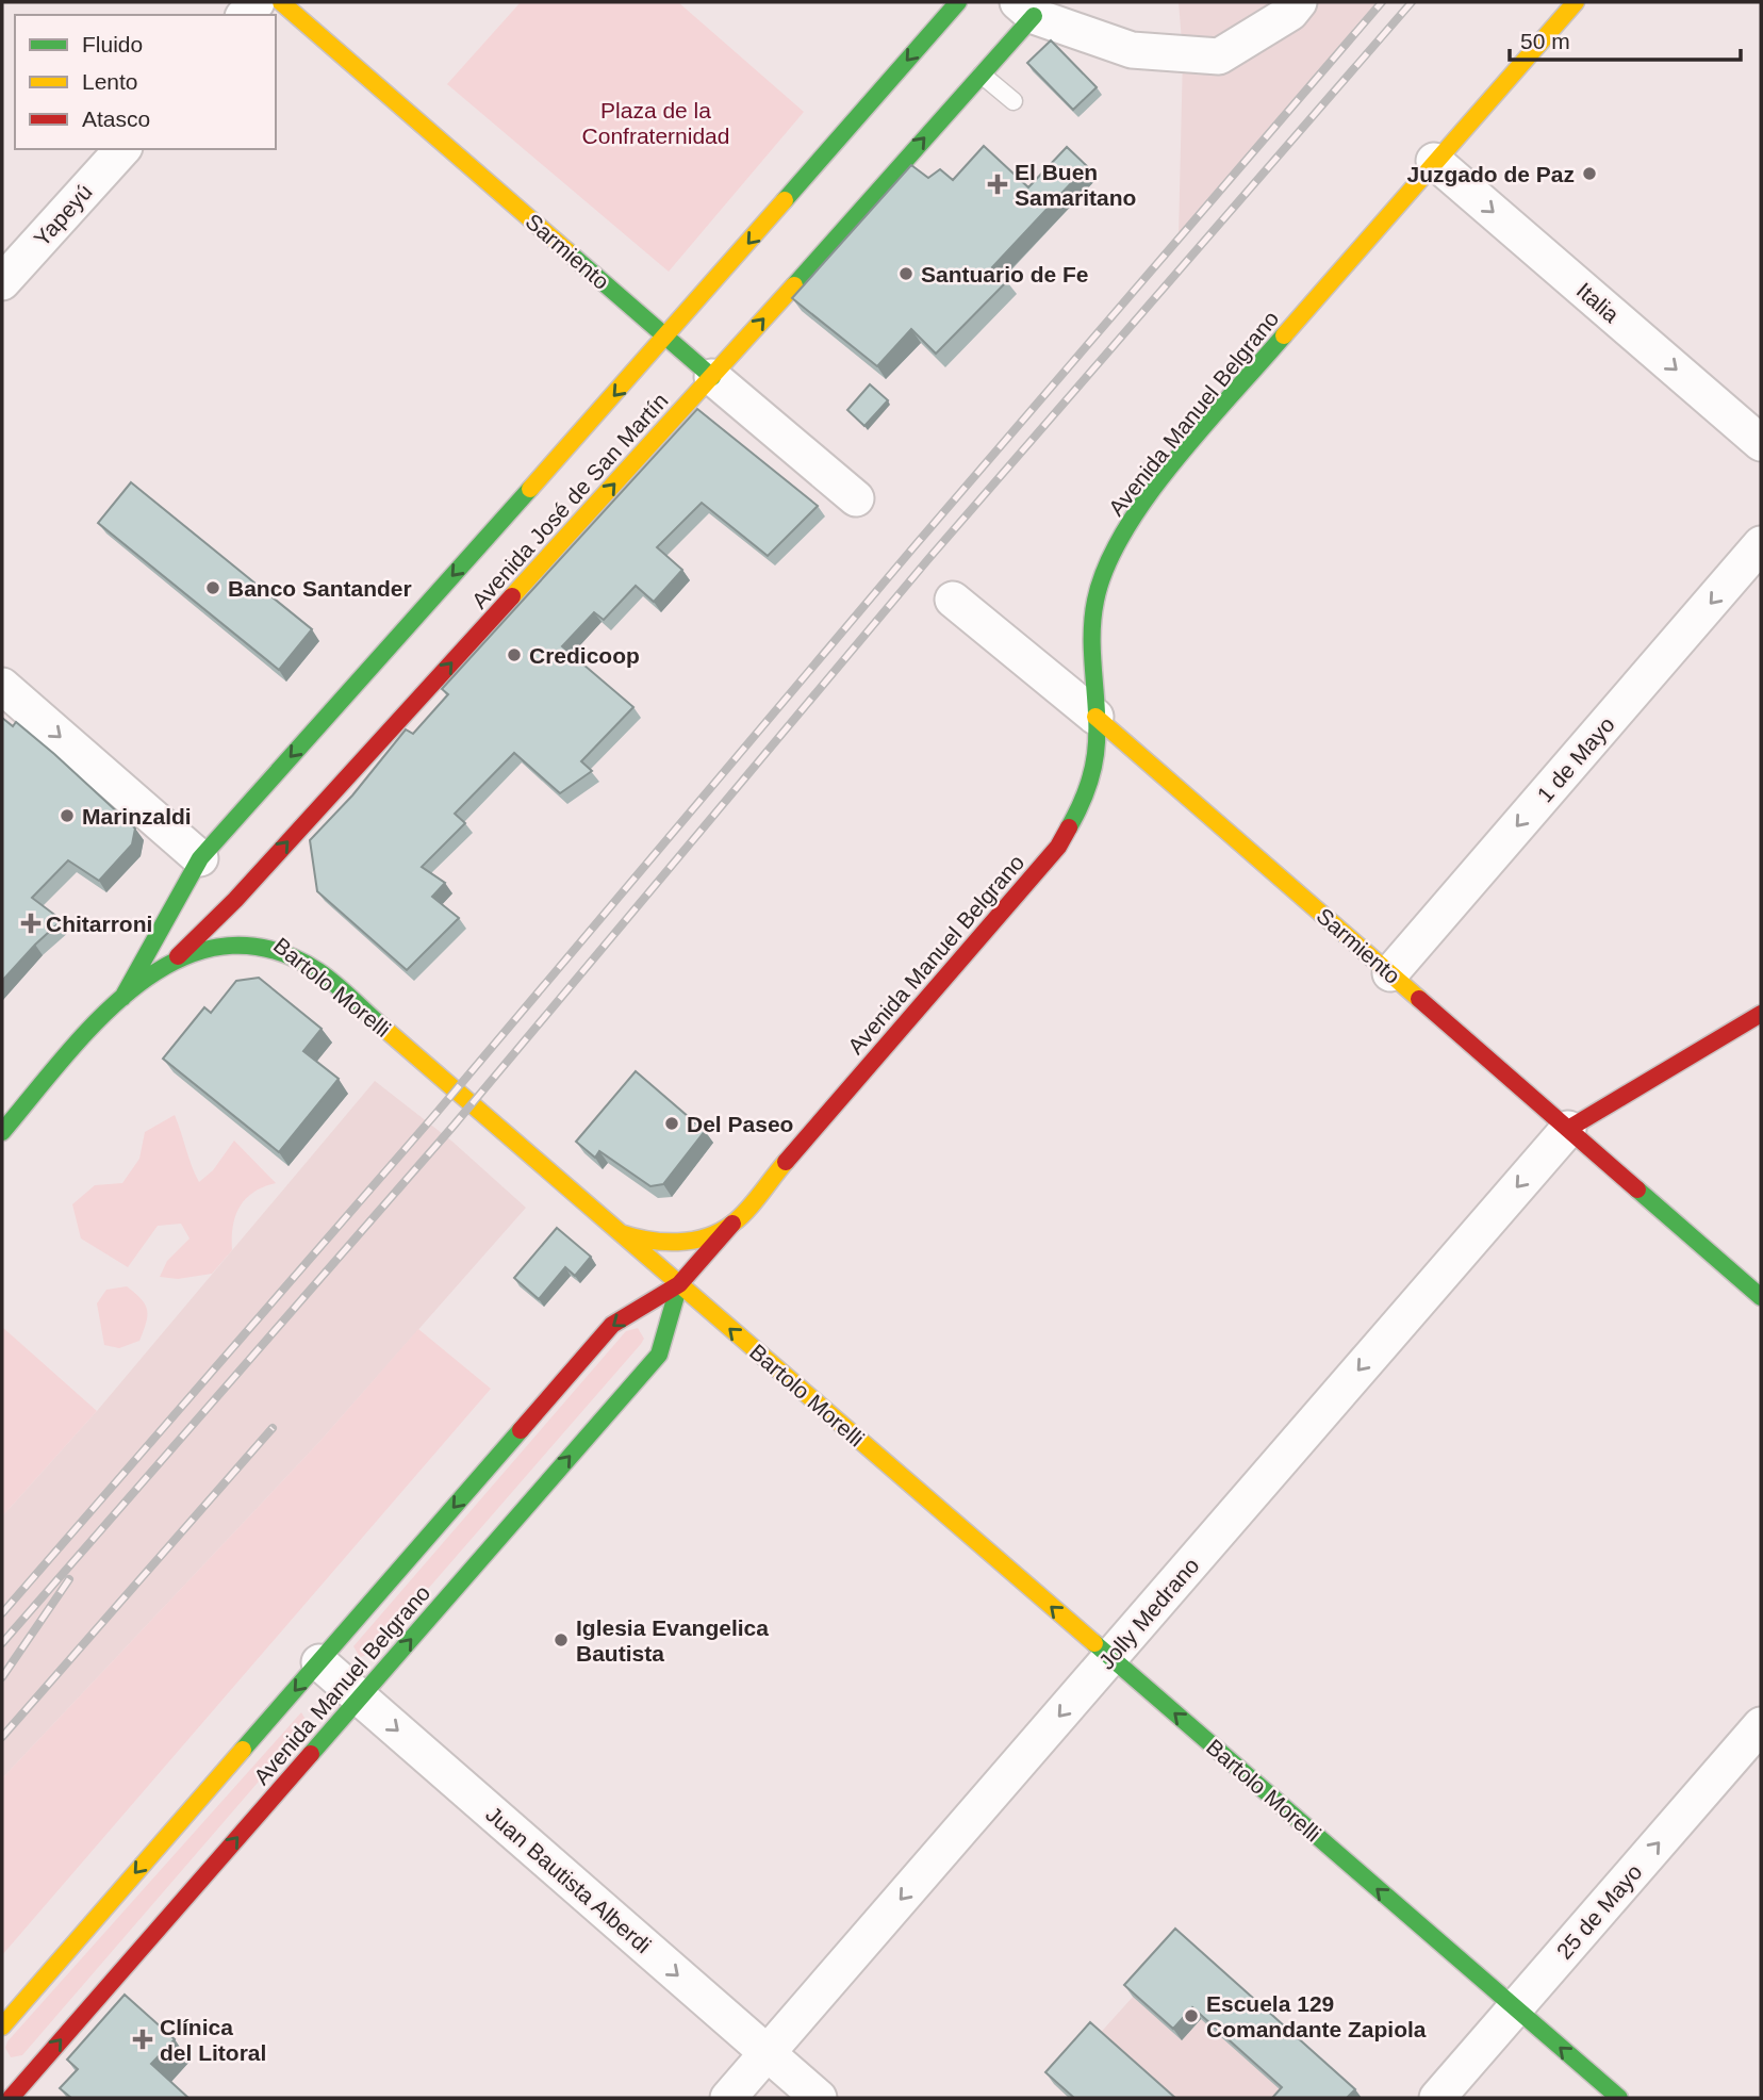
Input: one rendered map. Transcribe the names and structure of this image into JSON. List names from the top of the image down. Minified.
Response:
{"streets":{"main road":["Sarmiento","Avenida Manuel Belgrano","Avenida José de San Martín","Bartolo Morelli"],"street":["Yapeyú","Italia","1 de Mayo","Jolly Medrano","Juan Bautista Alberdi","25 de Mayo"]},"crossings":[["Sarmiento","Avenida Manuel Belgrano"],["Sarmiento","Avenida José de San Martín"],["Sarmiento","1 de Mayo"],["Sarmiento","Jolly Medrano"],["Italia","Avenida Manuel Belgrano"],["Avenida Manuel Belgrano","Bartolo Morelli"],["Avenida Manuel Belgrano","Juan Bautista Alberdi"],["Bartolo Morelli","Jolly Medrano"],["Bartolo Morelli","25 de Mayo"],["Jolly Medrano","Juan Bautista Alberdi"]],"one_way":["Italia","1 de Mayo","Bartolo Morelli","Jolly Medrano","Juan Bautista Alberdi","25 de Mayo"],"parks":["Plaza de la Confraternidad"],"places":{"other":["Juzgado de Paz","Santuario de Fe","Banco Santander","Credicoop","Marinzaldi","Del Paseo","Iglesia Evangelica Bautista","Escuela 129 Comandante Zapiola"],"health":["El Buen Samaritano","Chitarroni","Clínica del Litoral"]},"legend":["Fluido","Lento","Atasco"],"scale_bar":"50 m"}
